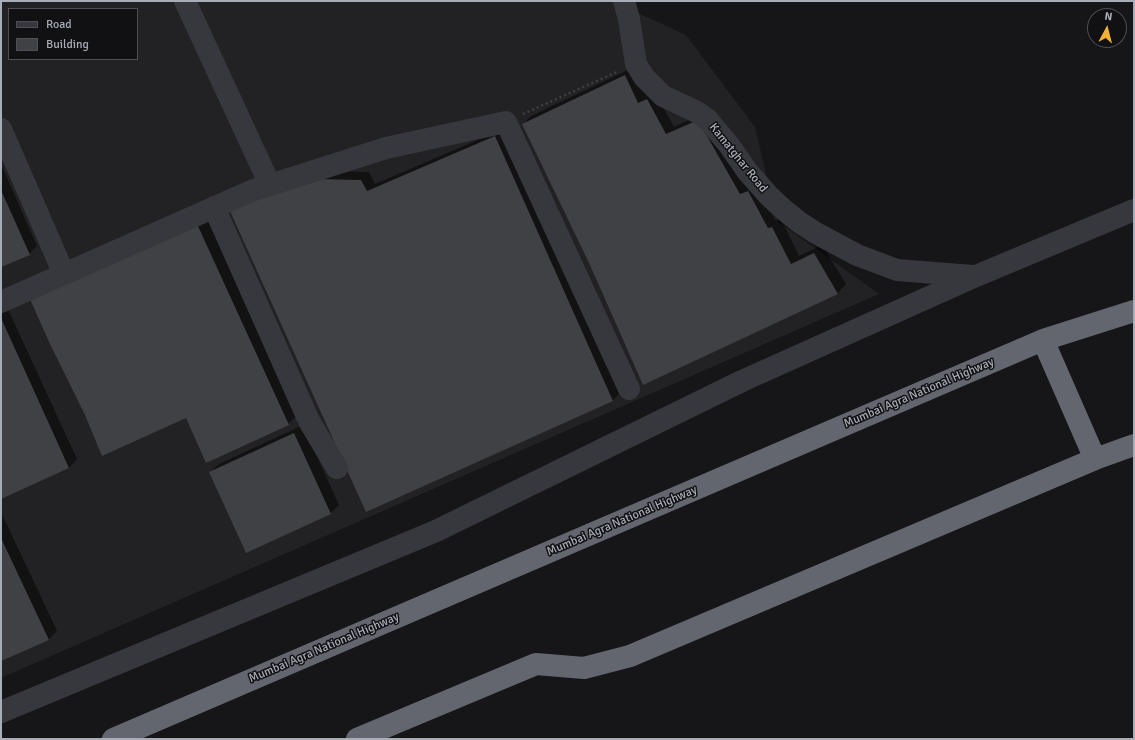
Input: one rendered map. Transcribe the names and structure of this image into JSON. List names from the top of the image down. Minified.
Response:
{"streets":{"highway":["Mumbai Agra National Highway"],"street":["Kamatghar Road"]},"legend":["Road","Building"],"north":"top"}
